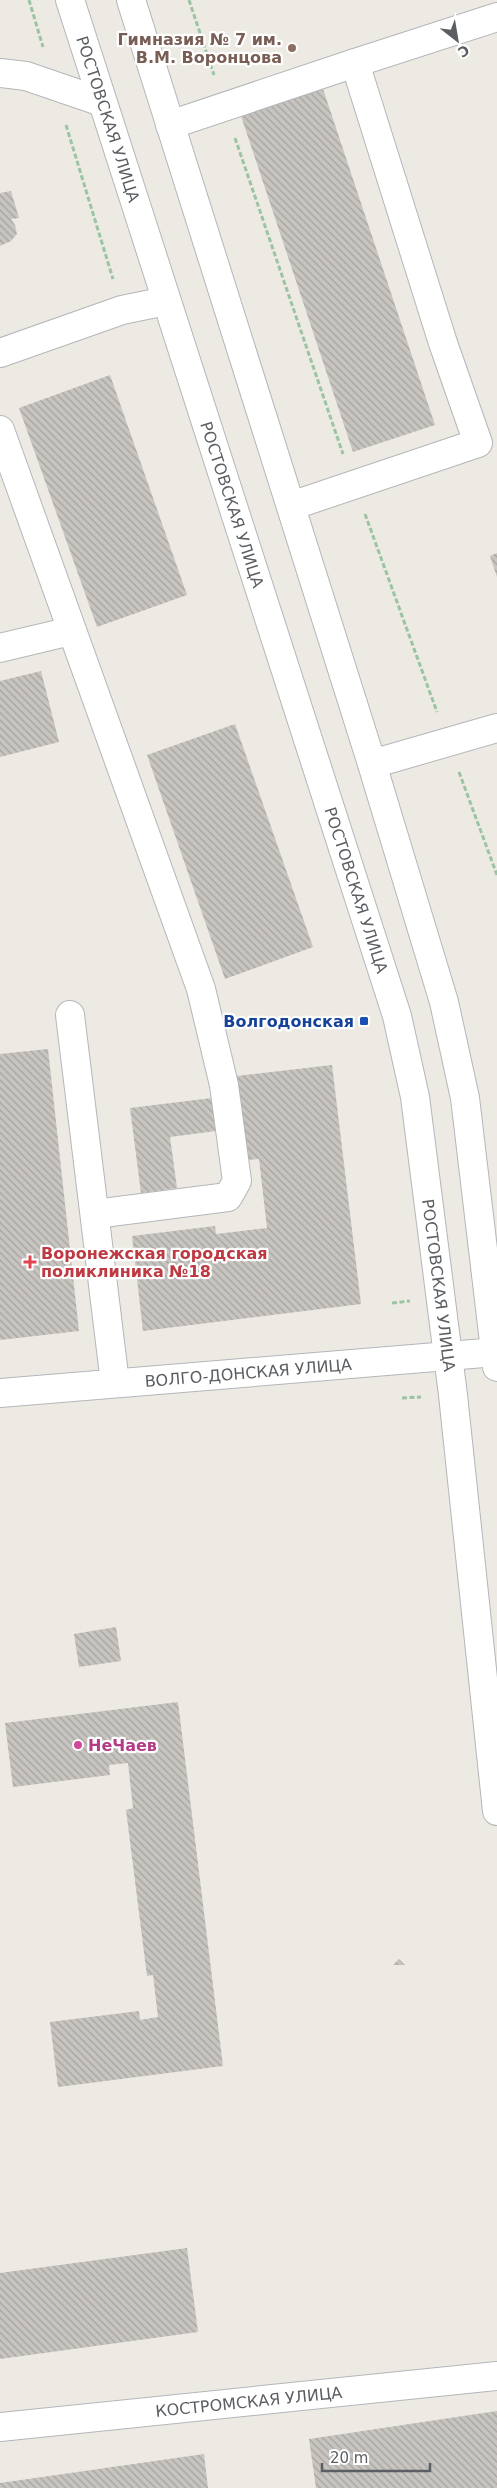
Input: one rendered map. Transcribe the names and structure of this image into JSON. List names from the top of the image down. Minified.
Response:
{"streets":{"street":["РОСТОВСКАЯ УЛИЦА","ВОЛГО-ДОНСКАЯ УЛИЦА","КОСТРОМСКАЯ УЛИЦА"]},"crossings":[["РОСТОВСКАЯ УЛИЦА","ВОЛГО-ДОНСКАЯ УЛИЦА"]],"places":{"other":["Гимназия № 7 им. В.М. Воронцова","НеЧаев"],"transit":["Волгодонская"],"health":["Воронежская городская поликлиника №18"]},"scale_bar":"20 m","north":"bottom right"}
